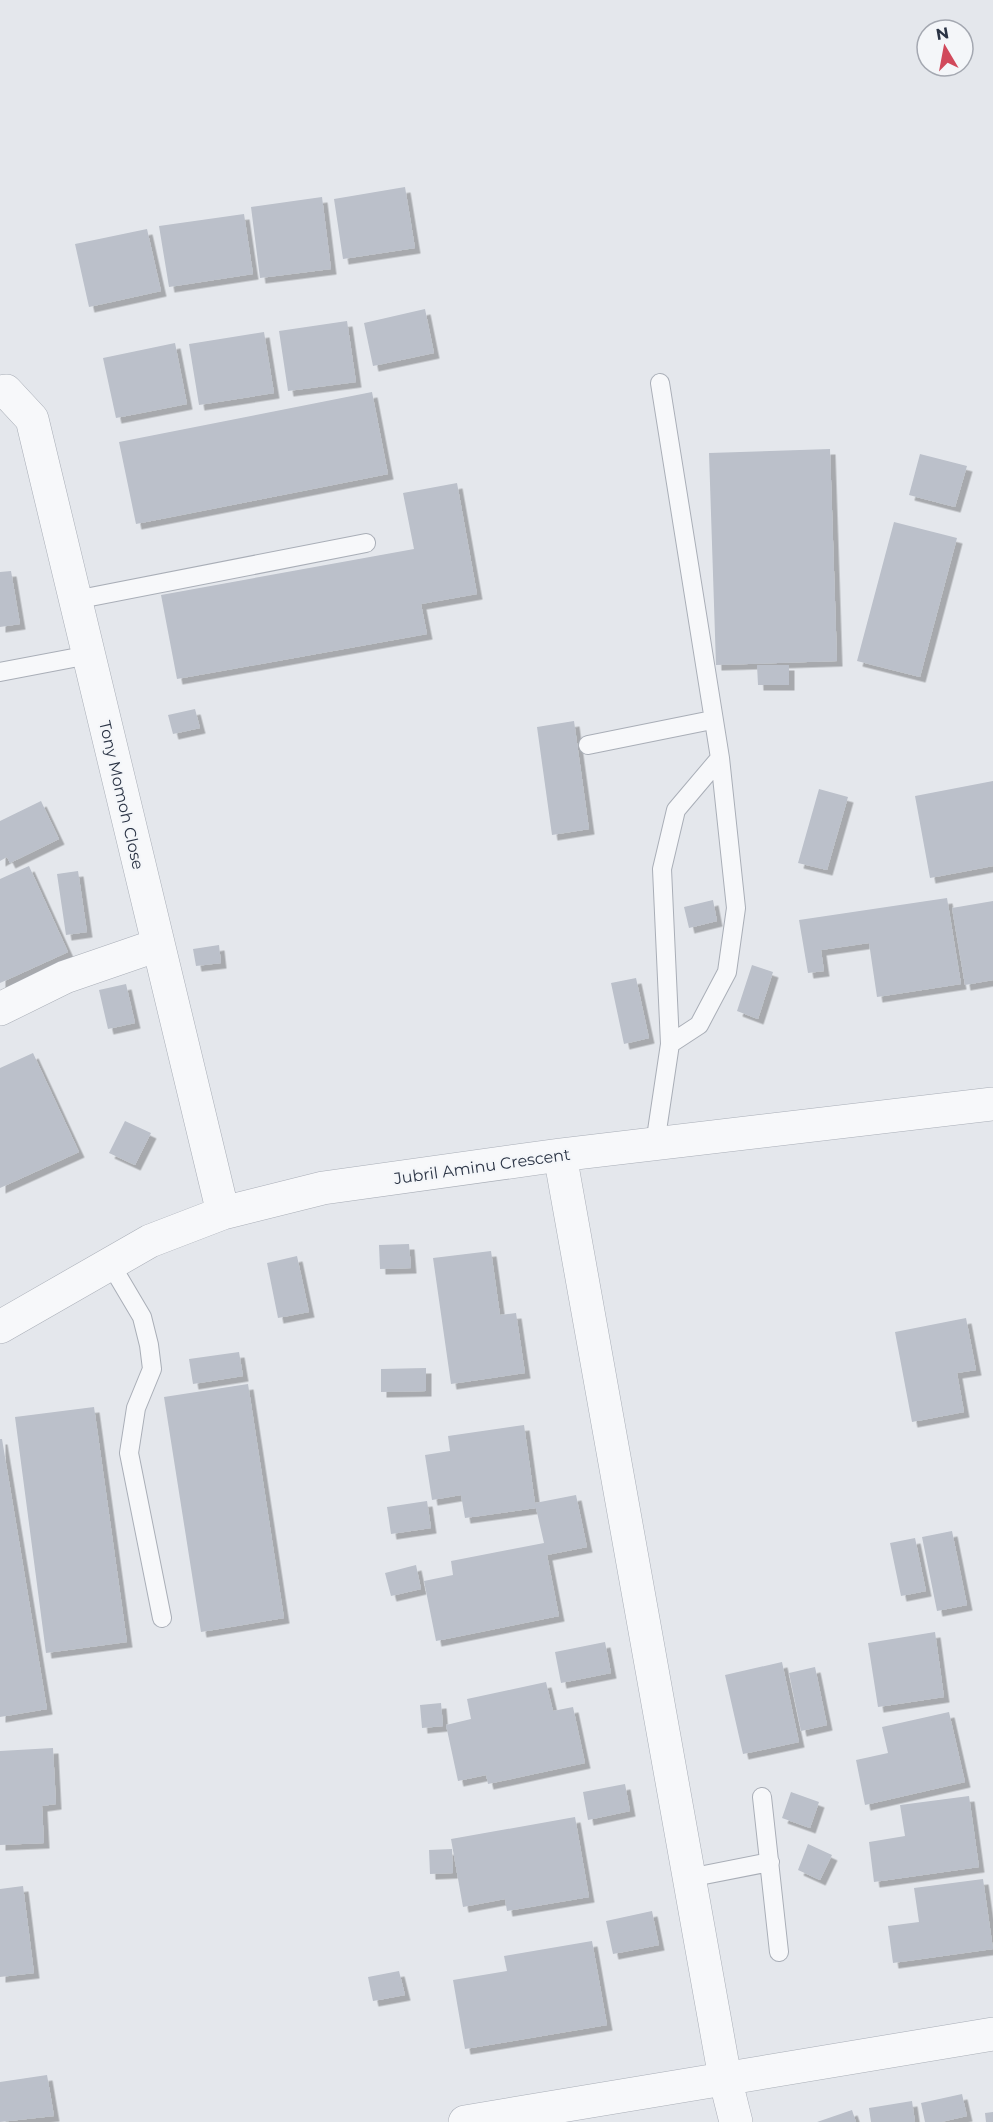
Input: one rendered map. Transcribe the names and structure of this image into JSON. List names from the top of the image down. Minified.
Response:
{"streets":{"street":["Tony Momoh Close","Jubril Aminu Crescent"]},"crossings":[["Tony Momoh Close","Jubril Aminu Crescent"]],"north":"top"}
